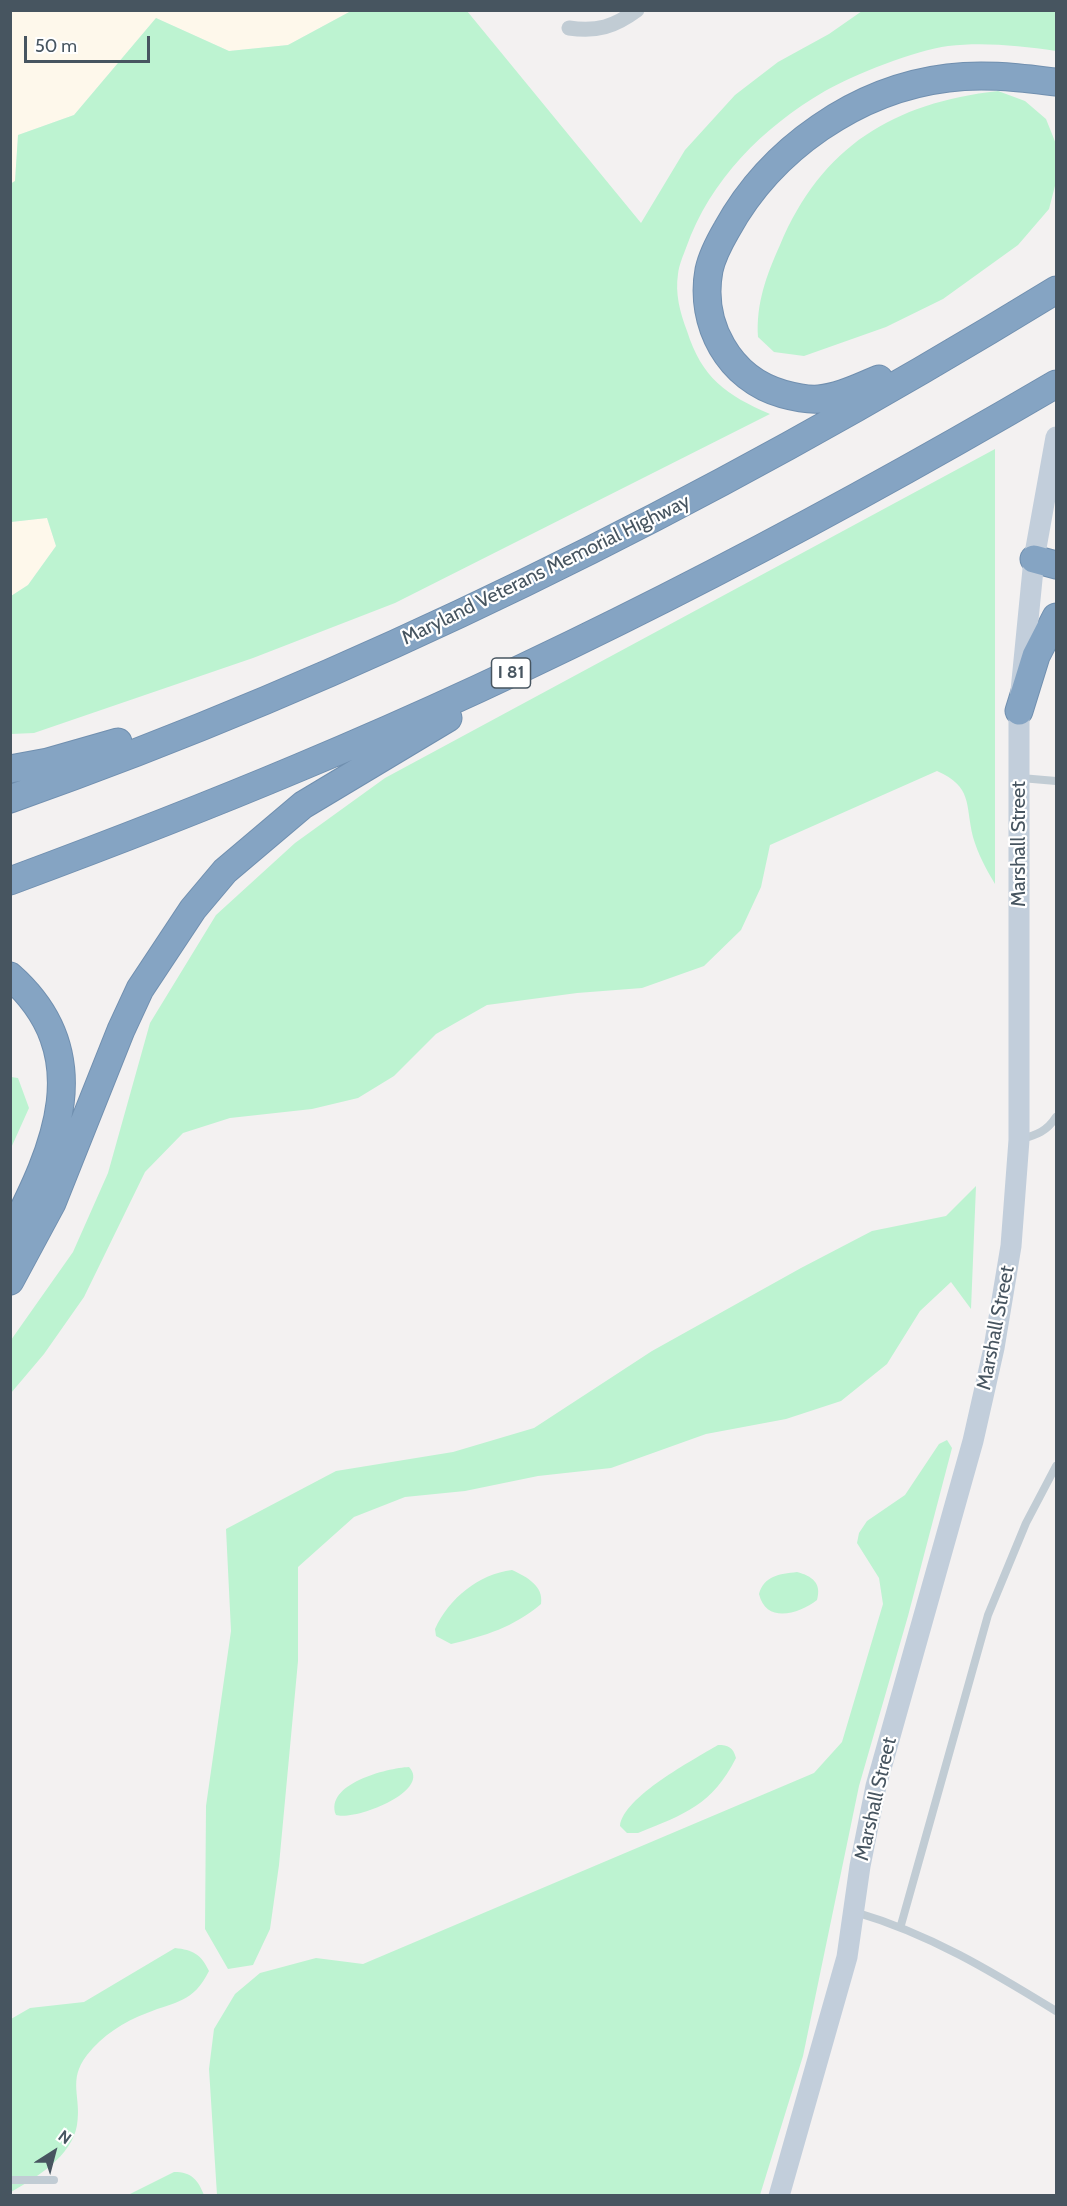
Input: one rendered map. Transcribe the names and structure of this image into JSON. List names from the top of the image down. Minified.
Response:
{"streets":{"highway":["Maryland Veterans Memorial Highway","I 81"],"main road":["Marshall Street"]},"scale_bar":"50 m","north":"top right"}
